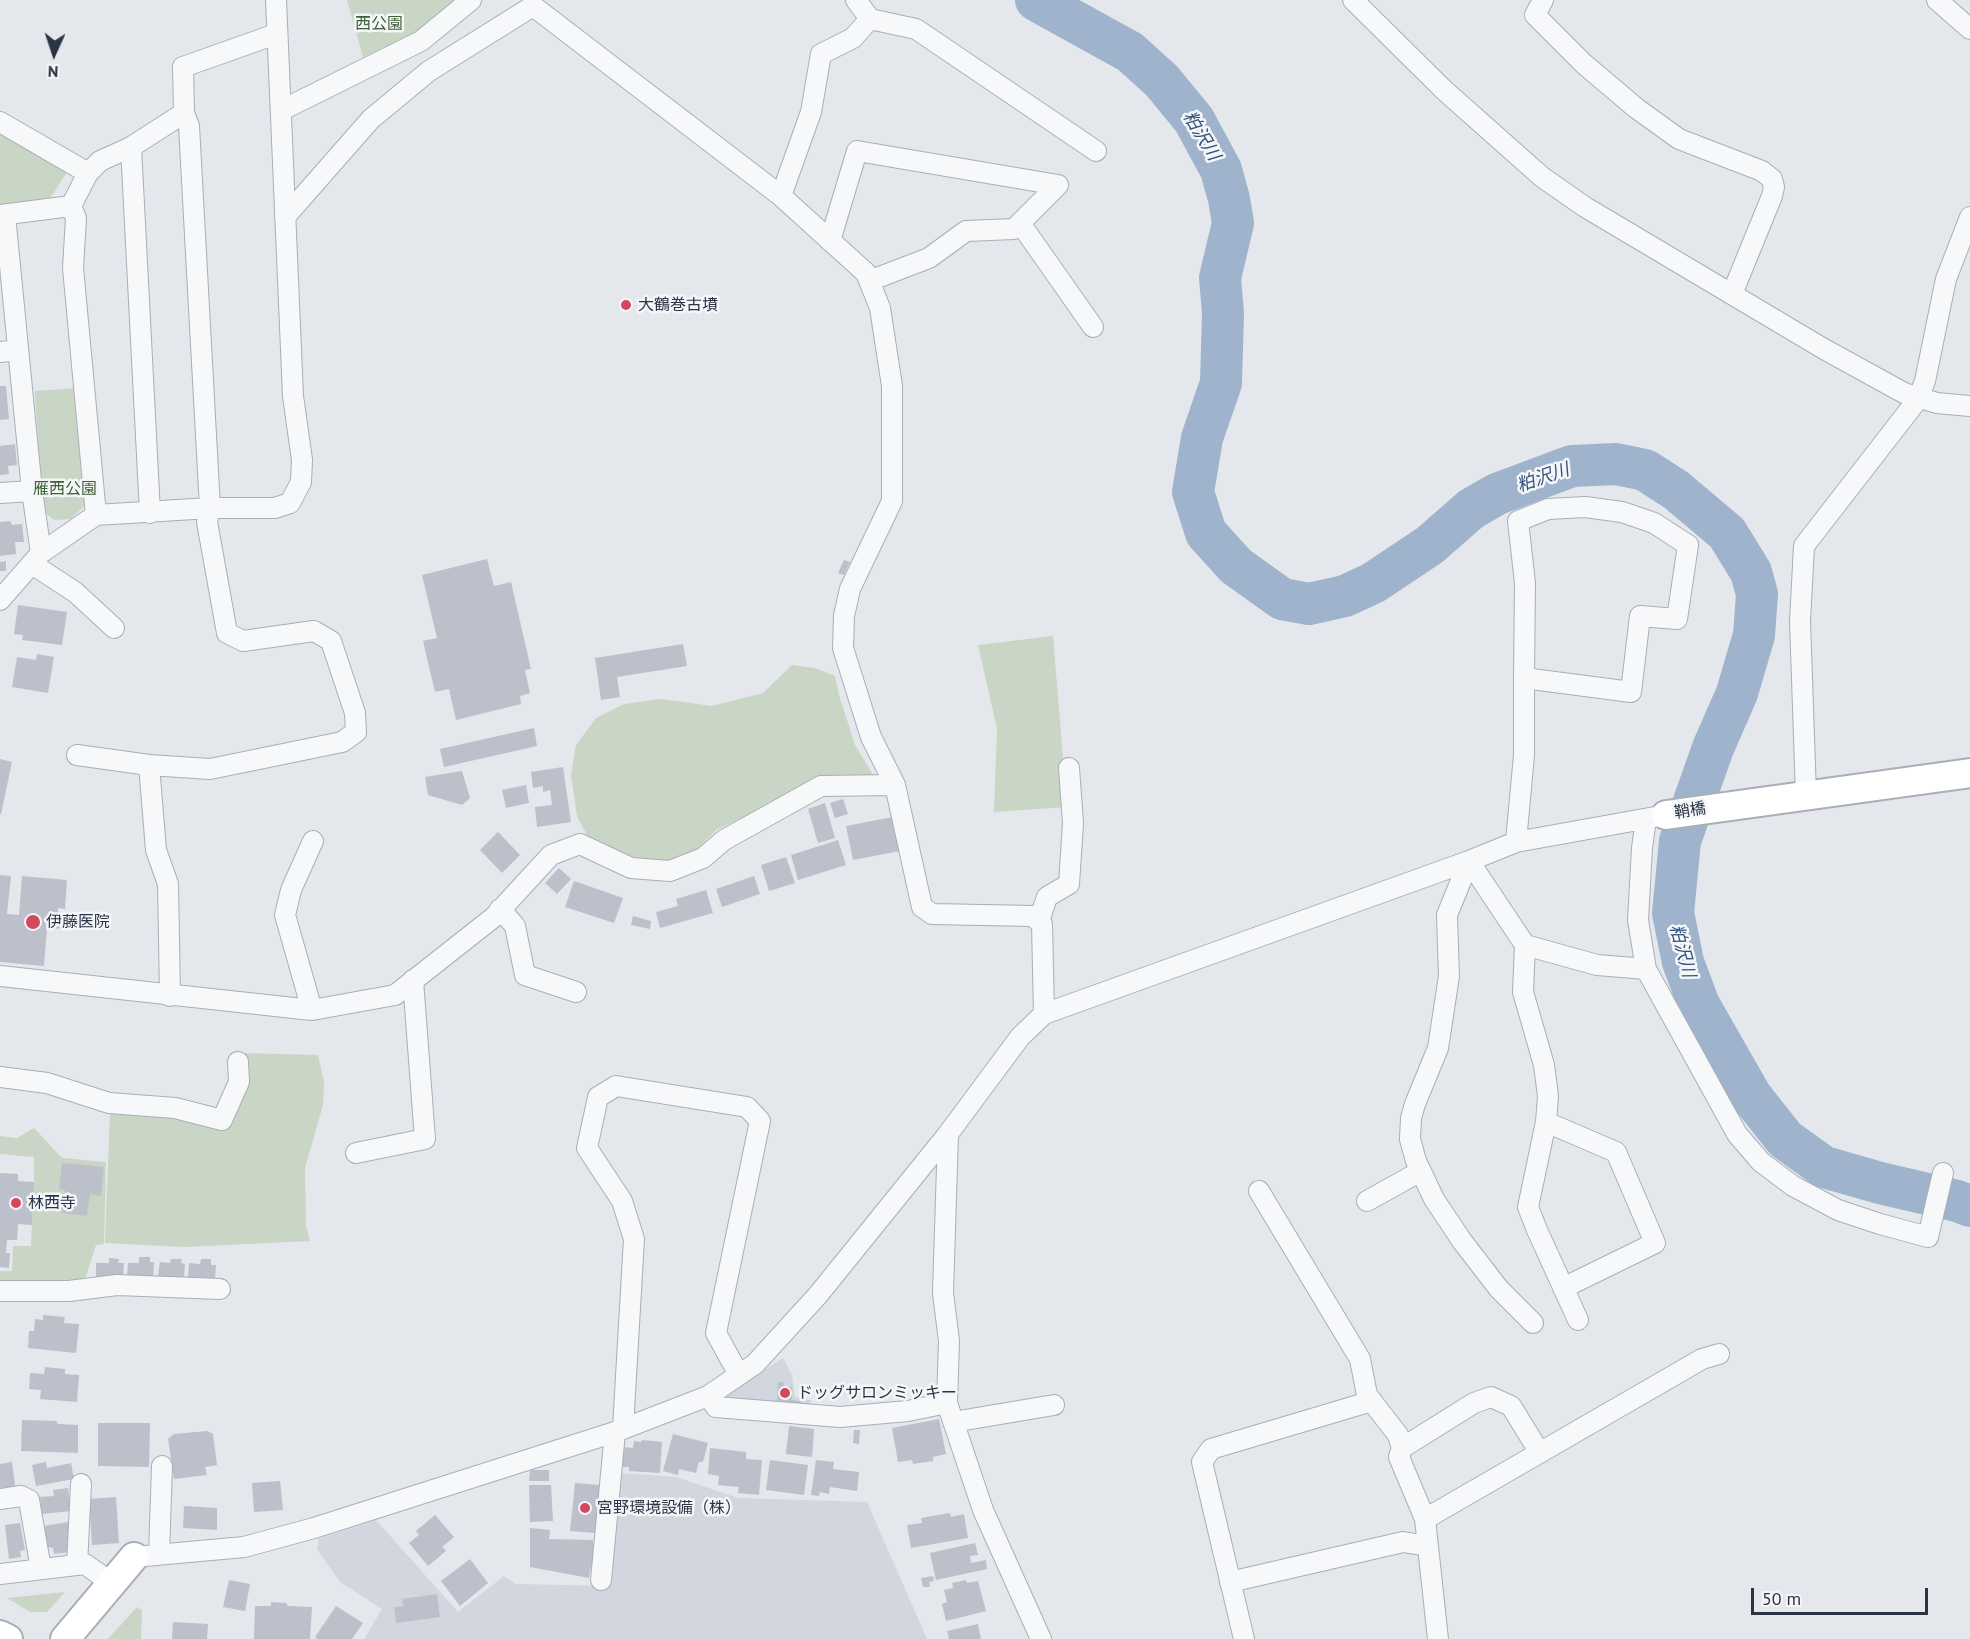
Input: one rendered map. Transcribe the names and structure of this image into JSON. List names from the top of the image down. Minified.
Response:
{"streets":{"street":["鞘橋"]},"water":["粕沢川"],"parks":["西公園","雁西公園"],"places":["大鶴巻古墳","伊藤医院","林西寺","ドッグサロンミッキー","宮野環境設備（株）"],"scale_bar":"50 m","north":"bottom"}
